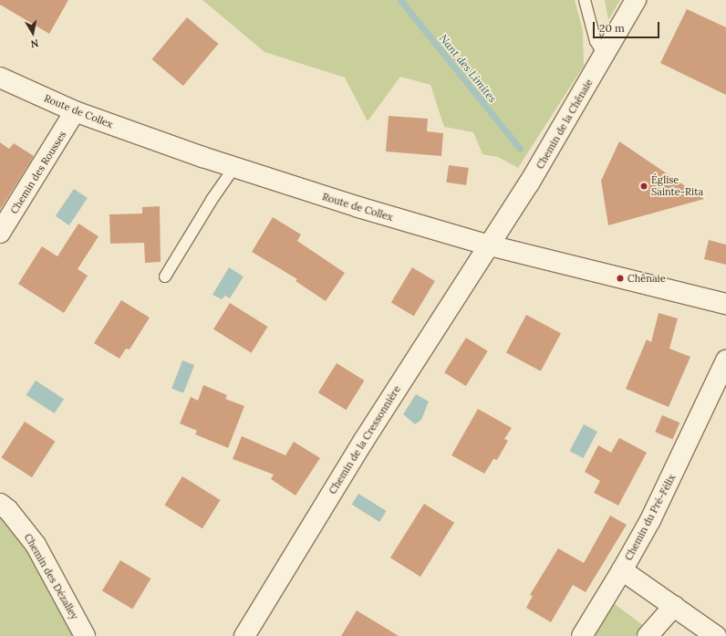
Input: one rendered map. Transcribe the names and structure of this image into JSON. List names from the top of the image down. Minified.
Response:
{"streets":{"street":["Route de Collex","Chemin de la Chênaie","Chemin des Rousses","Chemin de la Cressonnière","Chemin du Pré-Félix","Chemin des Dézalley"]},"crossings":[["Route de Collex","Chemin de la Chênaie"],["Route de Collex","Chemin des Rousses"],["Route de Collex","Chemin de la Cressonnière"],["Chemin de la Chênaie","Chemin de la Cressonnière"]],"water":["Nant des Limites"],"places":["Église Sainte-Rita","Chênaie"],"scale_bar":"20 m","north":"bottom"}
